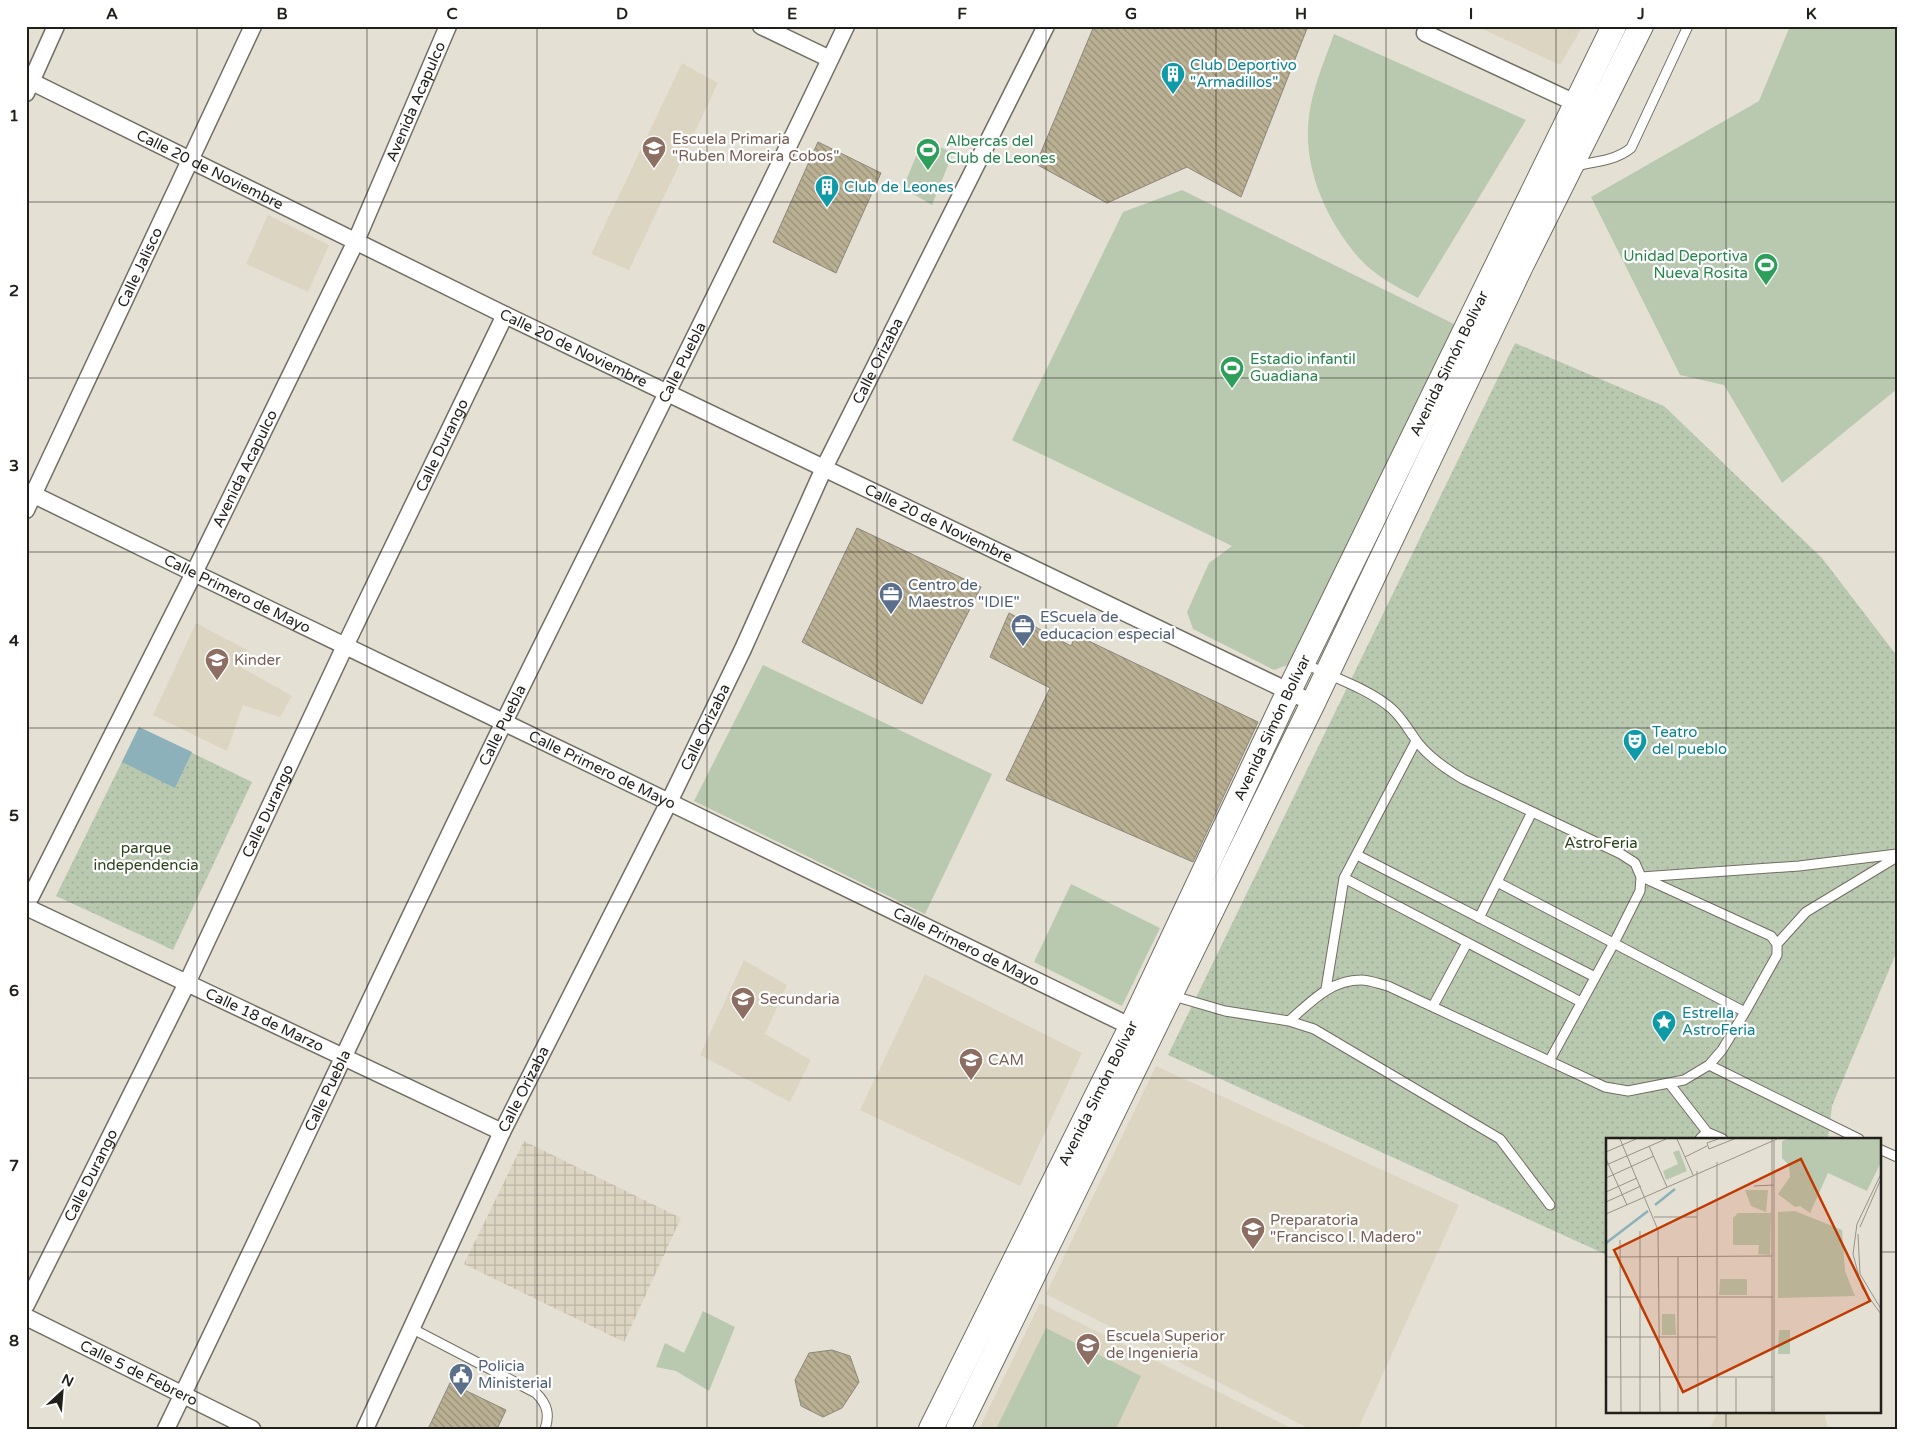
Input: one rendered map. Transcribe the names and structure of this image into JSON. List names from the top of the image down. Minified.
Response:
{"streets":{"street":["Avenida Acapulco","Calle 20 de Noviembre","Calle Jalisco","Calle Orizaba","Calle Puebla","Avenida Simón Bolívar","Calle Durango","Calle Primero de Mayo","Calle 18 de Marzo","Calle 5 de Febrero"]},"crossings":[["Avenida Acapulco","Calle 20 de Noviembre"],["Avenida Acapulco","Calle Primero de Mayo"],["Avenida Acapulco","Calle 18 de Marzo"],["Calle 20 de Noviembre","Calle Jalisco"],["Calle 20 de Noviembre","Calle Orizaba"],["Calle 20 de Noviembre","Calle Puebla"],["Calle 20 de Noviembre","Avenida Simón Bolívar"],["Calle 20 de Noviembre","Calle Durango"],["Calle Jalisco","Calle Primero de Mayo"],["Calle Orizaba","Calle Primero de Mayo"],["Calle Orizaba","Calle 18 de Marzo"],["Calle Puebla","Calle Primero de Mayo"],["Calle Puebla","Calle 18 de Marzo"],["Calle Puebla","Calle 5 de Febrero"],["Avenida Simón Bolívar","Calle Primero de Mayo"],["Calle Durango","Calle Primero de Mayo"],["Calle Durango","Calle 18 de Marzo"]],"parks":["AstroFeria","parque independencia"],"places":{"building":["Club Deportivo \"Armadillos\"","Club de Leones"],"school or university":["Escuela Primaria \"Ruben Moreira Cobos\"","Kinder","Secundaria","CAM","Preparatoria \"Francisco I. Madero\"","Escuela Superior de Ingeniería"],"sports":["Albercas del Club de Leones","Unidad Deportiva Nueva Rosita","Estadio infantil Guadiana"],"office":["Centro de Maestros \"IDIE\"","EScuela de educacion especial"],"theatre":["Teatro del pueblo"],"place":["Estrella AstroFeria"],"public building":["Policia Ministerial"]},"north":"top right","grid":{"columns":["A","B","C","D","E","F","G","H","I","J","K"],"rows":["1","2","3","4","5","6","7","8"]}}
